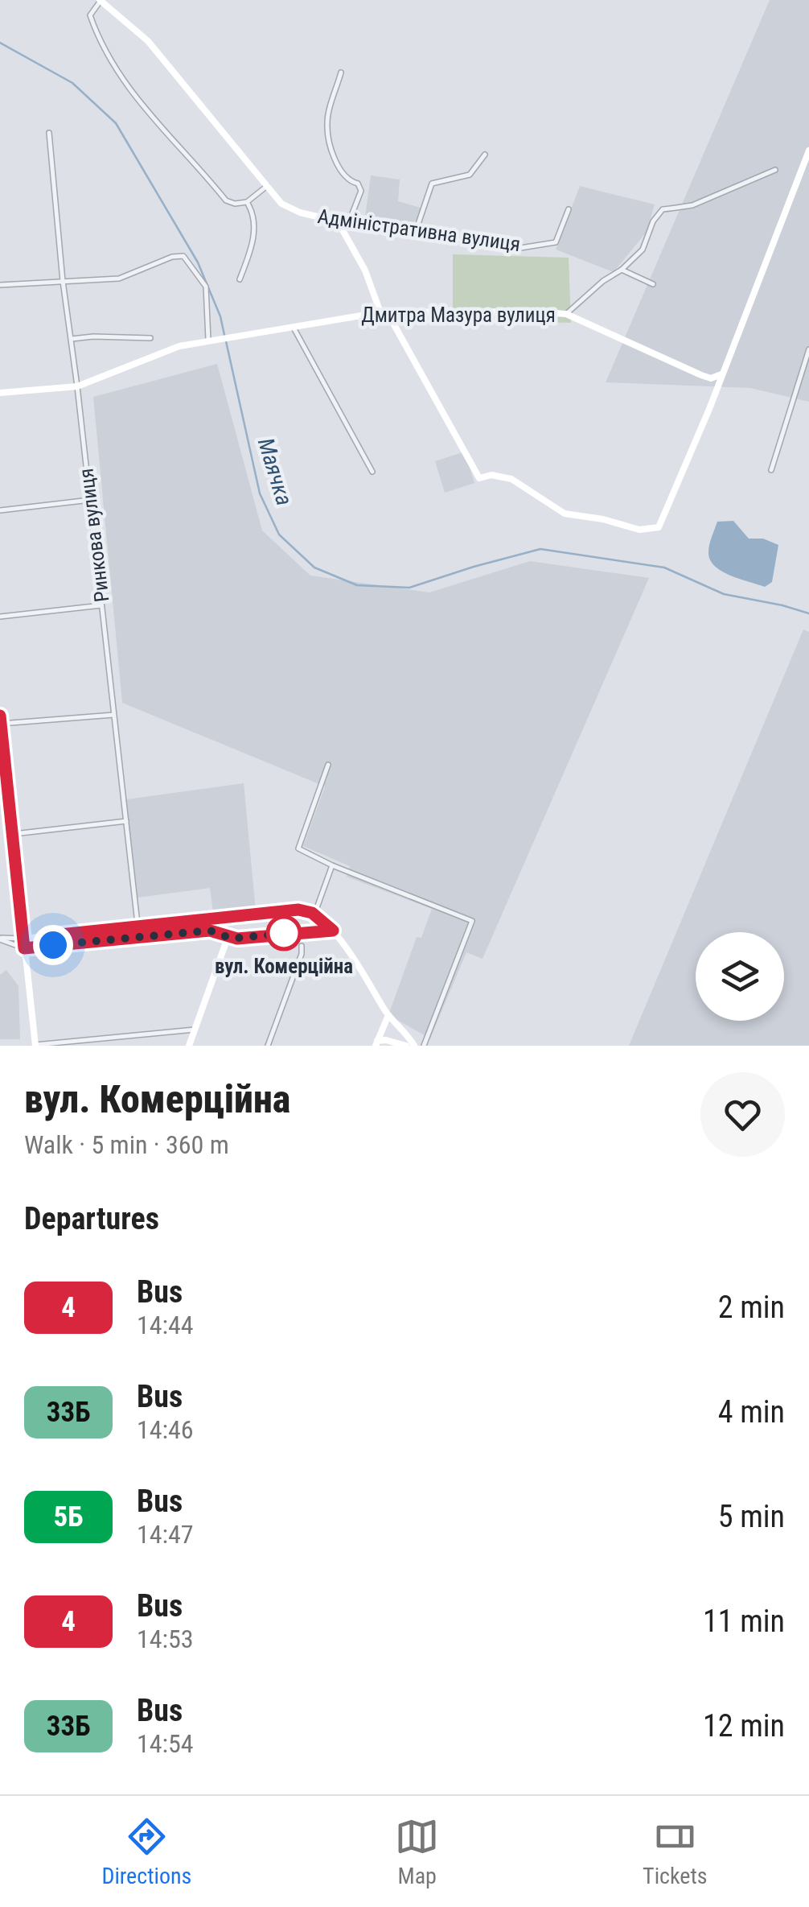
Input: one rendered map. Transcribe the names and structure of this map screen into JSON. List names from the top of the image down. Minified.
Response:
{"streets":{"street":["Адміністративна вулиця","Дмитра Мазура вулиця","Ринкова вулиця"]},"crossings":[["Дмитра Мазура вулиця","Ринкова вулиця"]],"water":["Маячка"],"places":["вул. Комерційна"],"lines":["bus line 4"],"page":{"heading":[["вул. Комерційна","Walk · 5 min · 360 m"],"Departures"],"list":[{"mark":"4","name":"Bus","note":"14:44","value":"2 min"},{"mark":"33Б","name":"Bus","note":"14:46","value":"4 min"},{"mark":"5Б","name":"Bus","note":"14:47","value":"5 min"},{"mark":"4","name":"Bus","note":"14:53","value":"11 min"},{"mark":"33Б","name":"Bus","note":"14:54","value":"12 min"}],"tabs":["Directions","Map","Tickets"]}}
